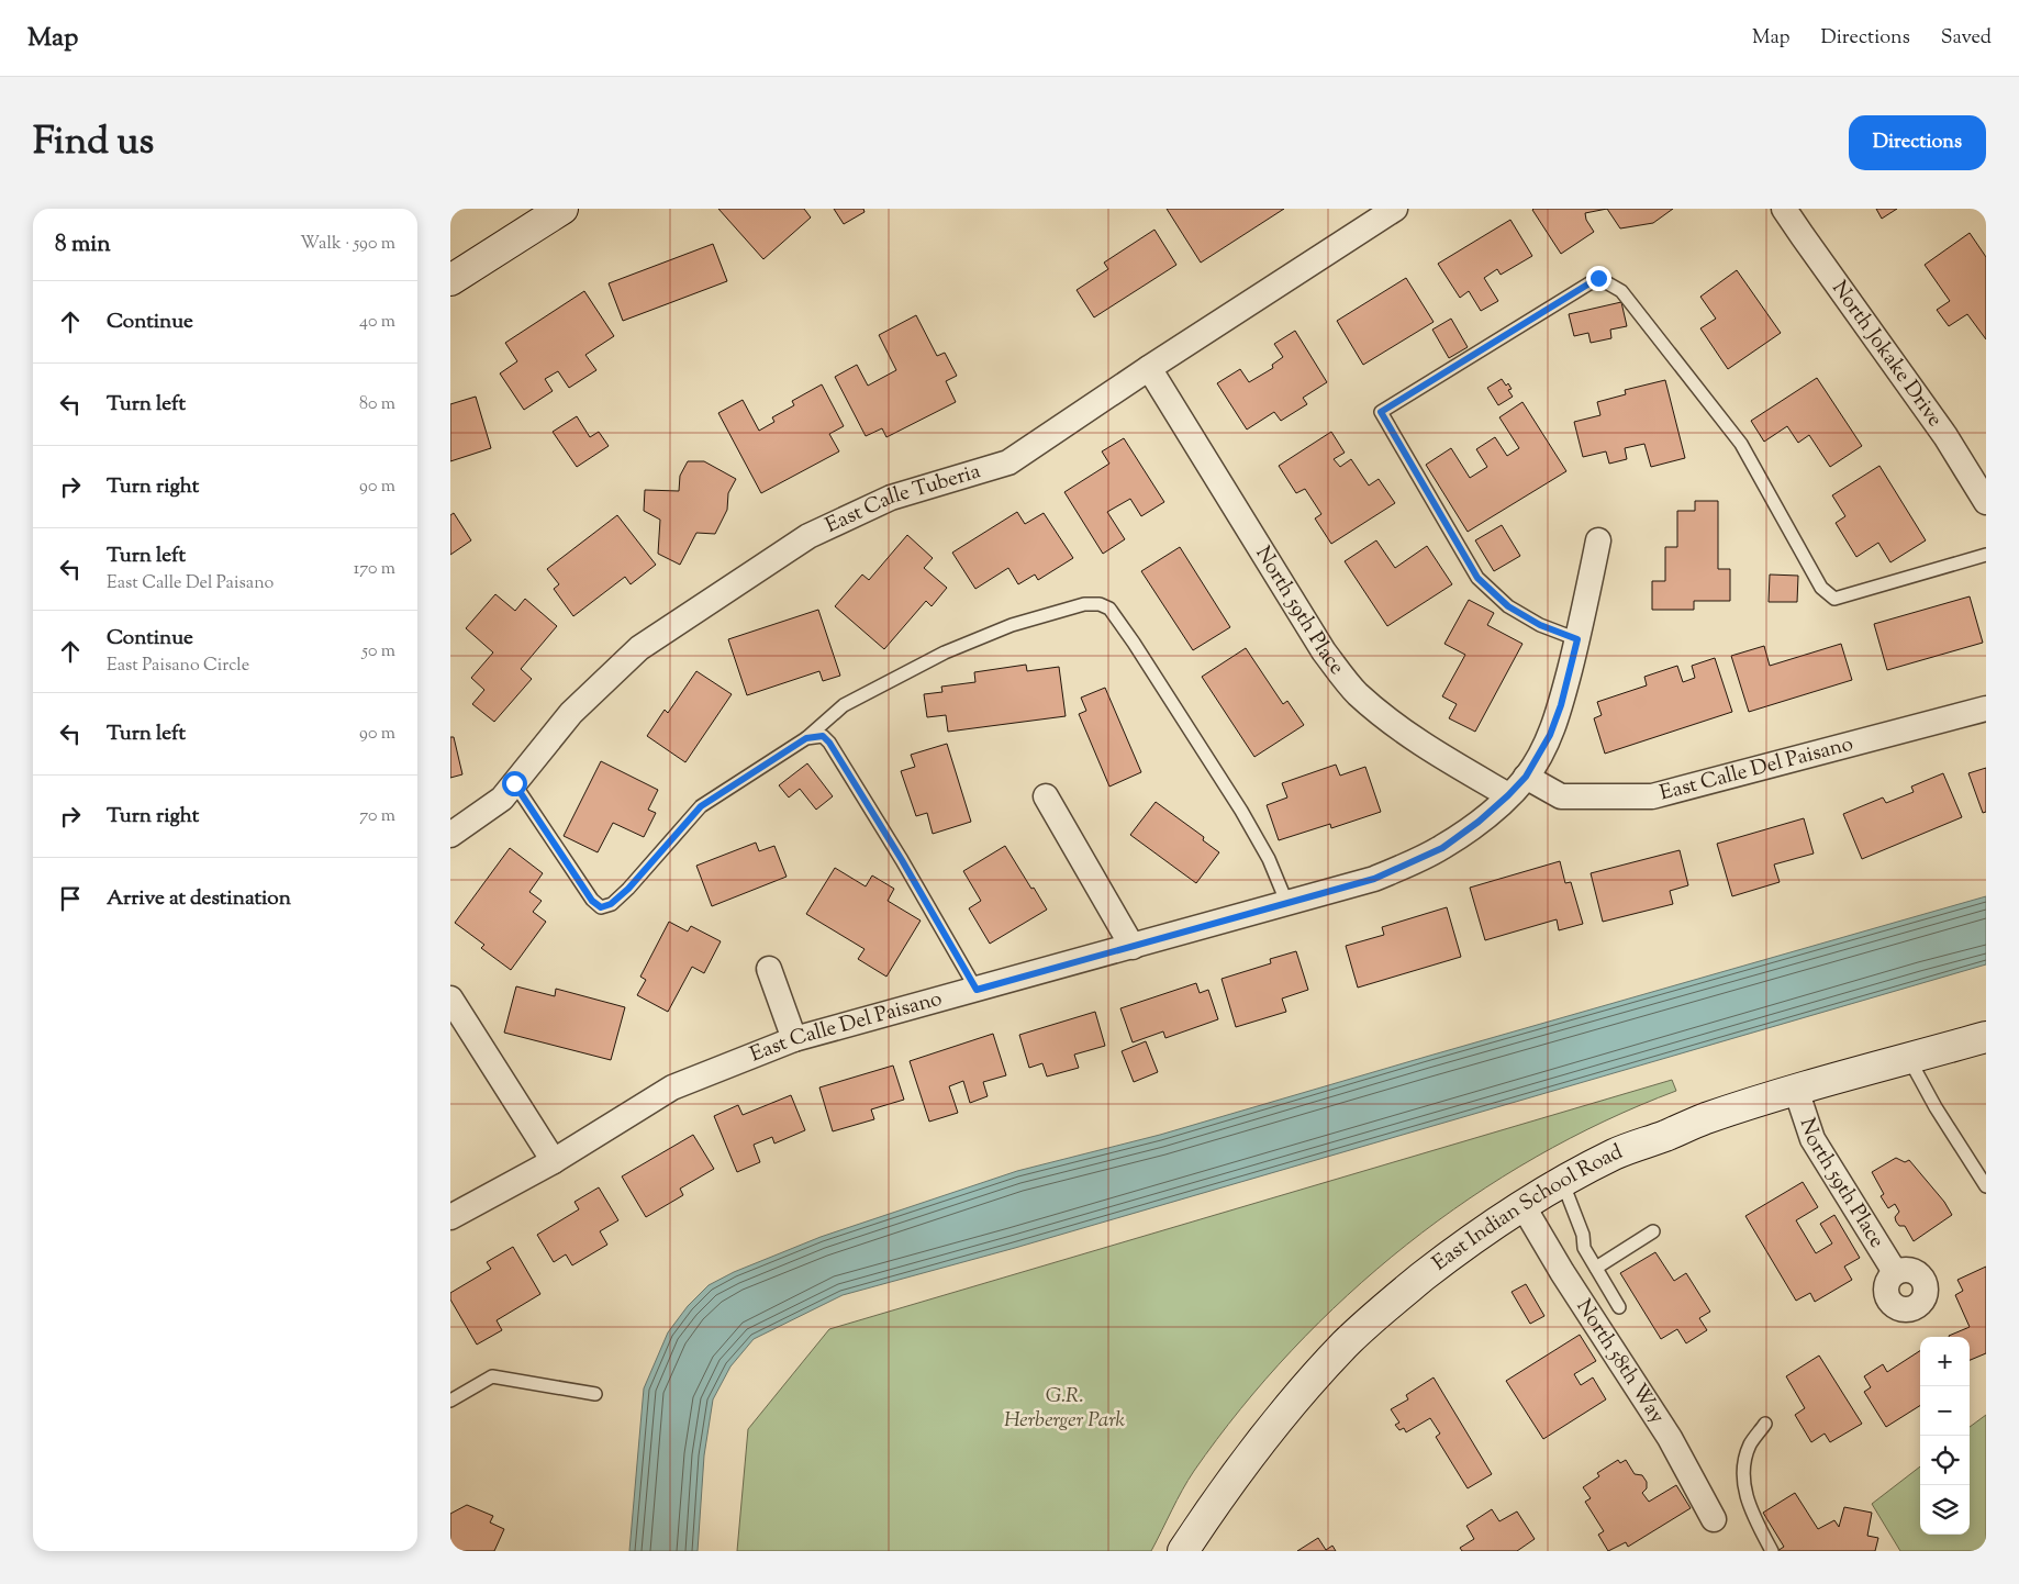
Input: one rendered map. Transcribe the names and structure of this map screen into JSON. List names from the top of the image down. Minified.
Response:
{"streets":{"main road":["East Indian School Road"],"street":["North Jokake Drive","East Calle Tuberia","North 59th Place","East Calle Del Paisano","North 58th Way"]},"crossings":[["East Calle Tuberia","North 59th Place"],["North 59th Place","East Calle Del Paisano"],["North 59th Place","East Indian School Road"],["East Indian School Road","North 58th Way"]],"parks":["G.R. Herberger Park"],"page":{"header":"Map","nav":["Map","Directions","Saved"],"title":"Find us","buttons":"Directions","heading":["8 min","Walk · 590 m"],"list":[["Continue","40 m"],["Turn left","80 m"],["Turn right","90 m"],["Turn left","East Calle Del Paisano","170 m"],["Continue","East Paisano Circle","50 m"],["Turn left","90 m"],["Turn right","70 m"],"Arrive at destination"],"map_buttons":["+","−"]}}
